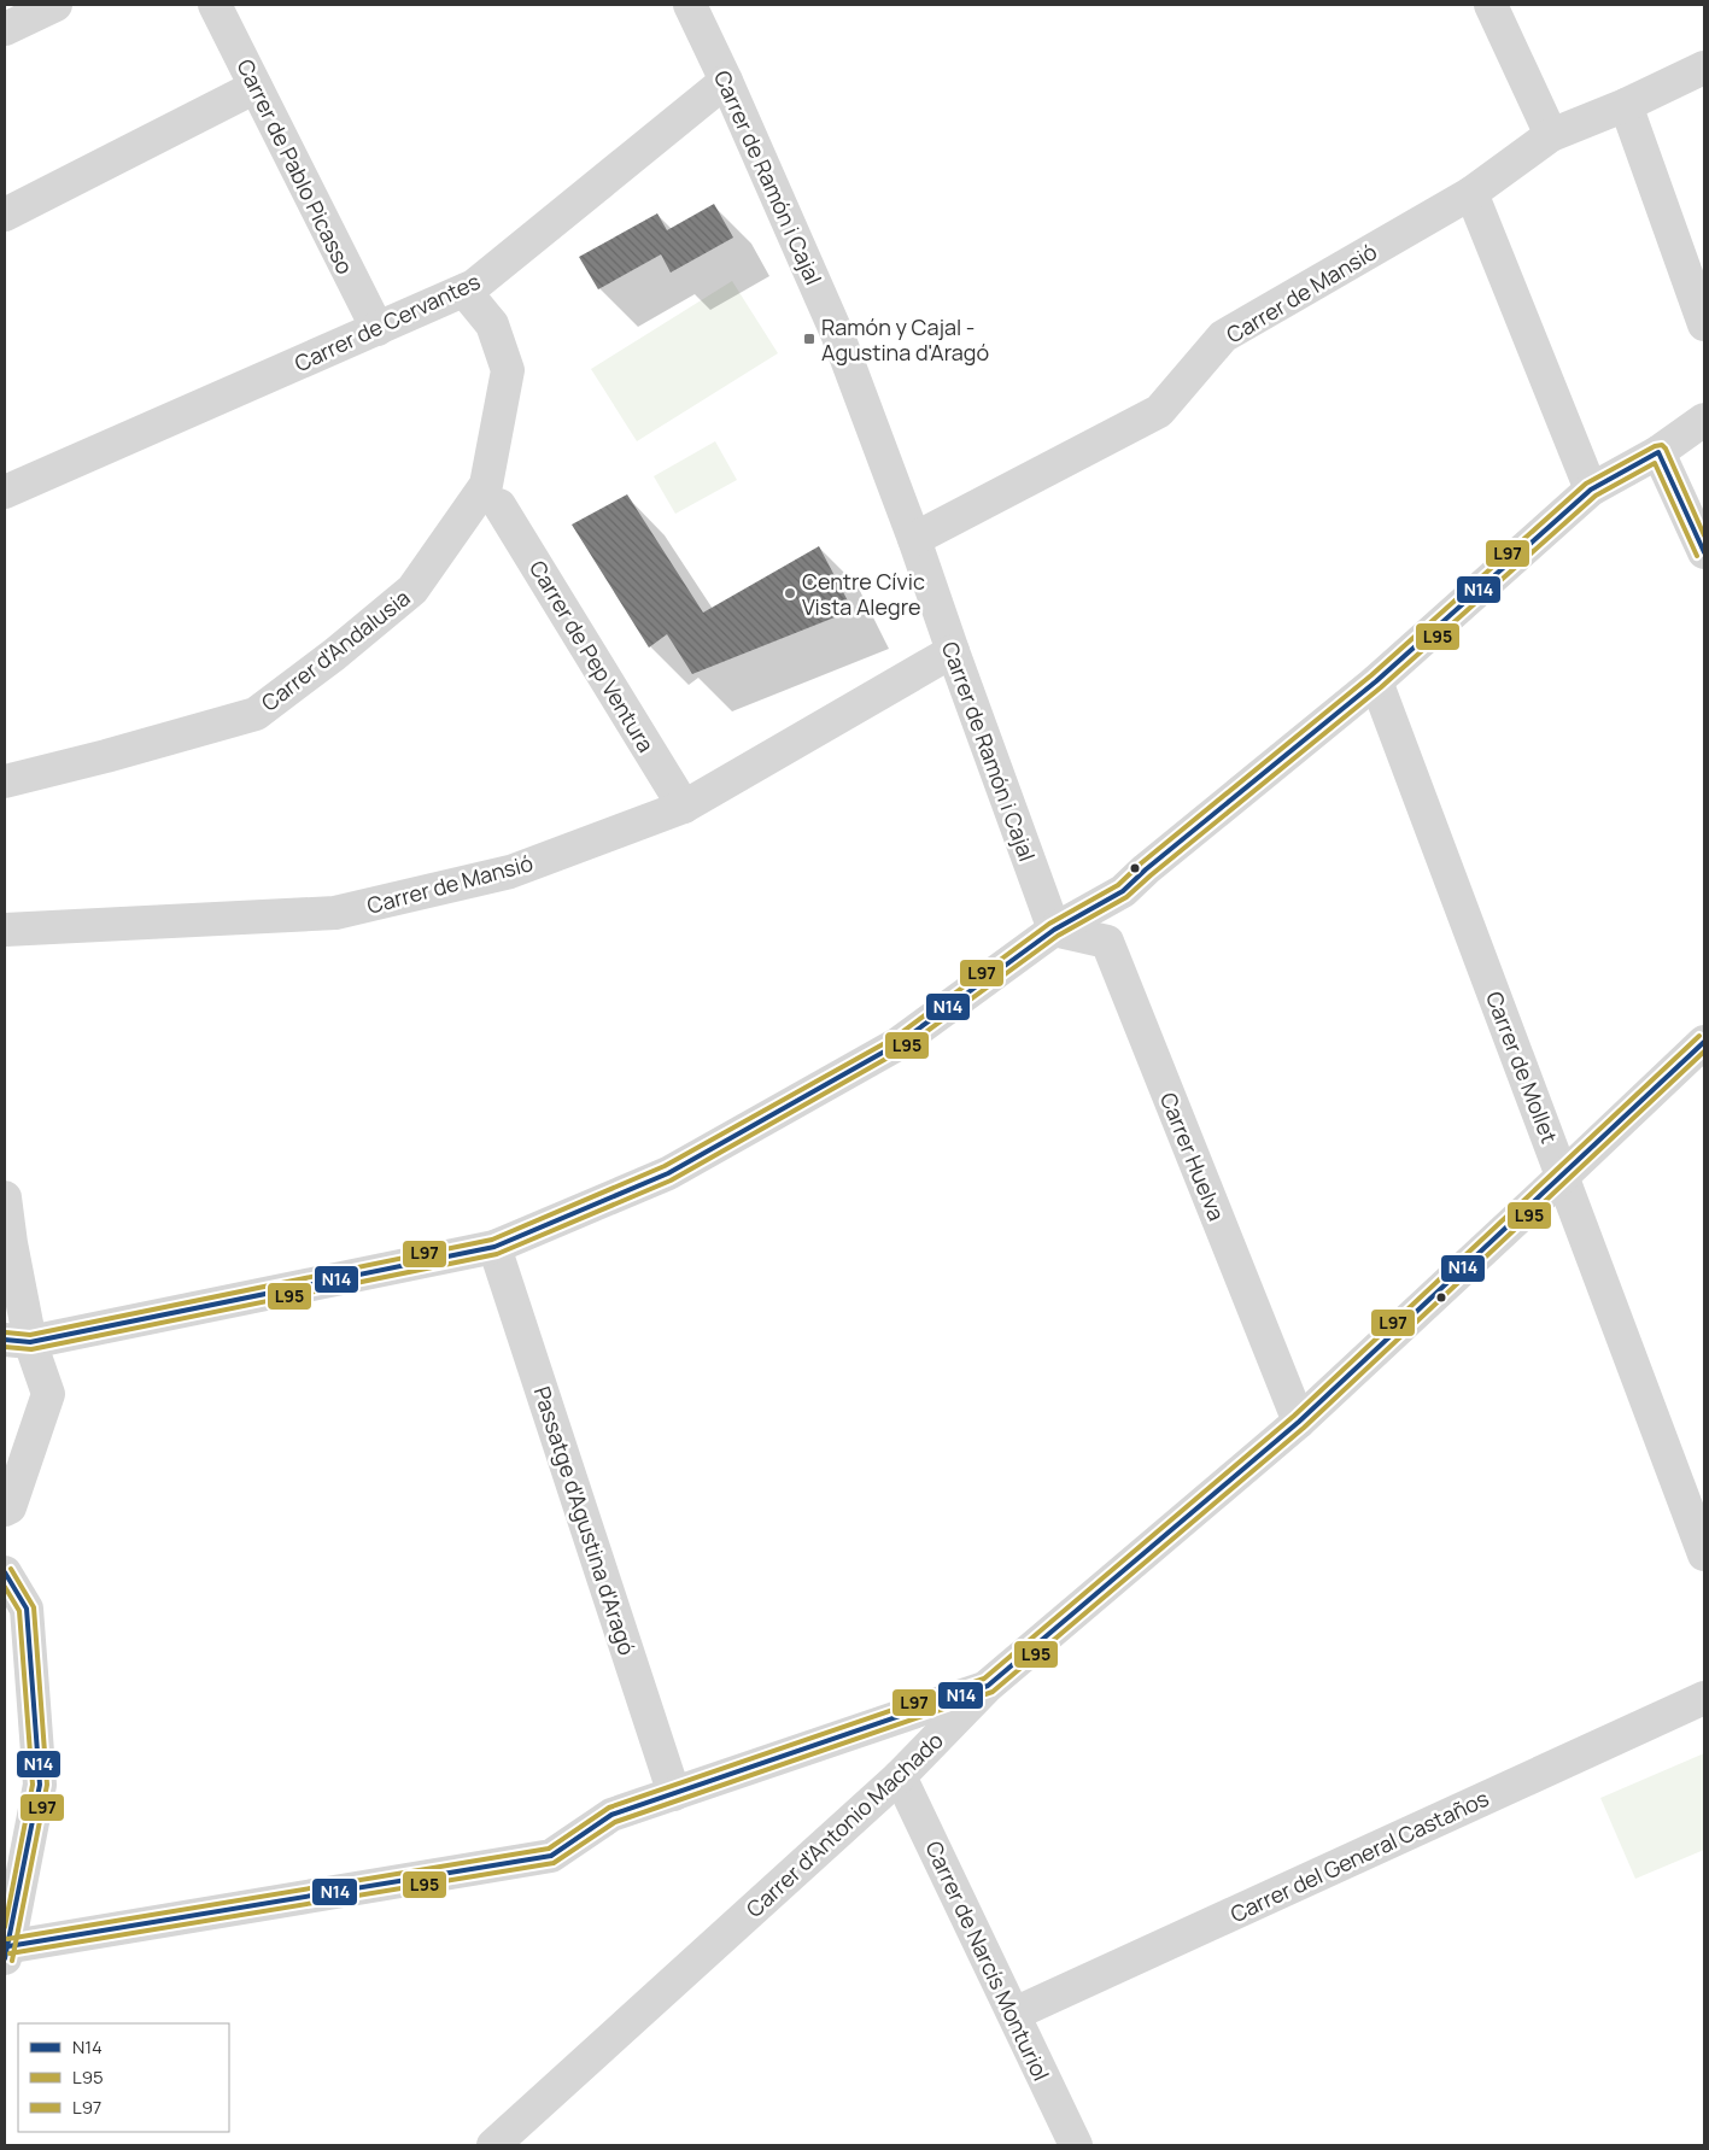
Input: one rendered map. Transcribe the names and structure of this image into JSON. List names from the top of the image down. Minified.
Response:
{"streets":{"street":["Carrer de Pablo Picasso","Carrer de Ramón i Cajal","Carrer de Mansió","Carrer de Cervantes","Carrer d'Andalusia","Carrer de Pep Ventura","Carrer de Mollet","Carrer Huelva","Passatge d'Agustina d'Aragó","Carrer d'Antonio Machado","Carrer del General Castaños","Carrer de Narcís Monturiol"]},"crossings":[["Carrer de Pablo Picasso","Carrer de Cervantes"],["Carrer de Ramón i Cajal","Carrer de Mansió"],["Carrer de Ramón i Cajal","Carrer de Cervantes"],["Carrer de Ramón i Cajal","Carrer Huelva"],["Carrer de Mansió","Carrer de Pep Ventura"],["Carrer de Cervantes","Carrer d'Andalusia"],["Carrer de Mollet","Carrer d'Antonio Machado"],["Carrer Huelva","Carrer d'Antonio Machado"],["Carrer d'Antonio Machado","Carrer de Narcís Monturiol"],["Carrer del General Castaños","Carrer de Narcís Monturiol"]],"places":{"transit":["Ramón y Cajal - Agustina d'Aragó"],"other":["Centre Cívic Vista Alegre"]},"lines":["transit line L97","transit line N14","transit line L95"],"legend":["N14","L95","L97"]}
